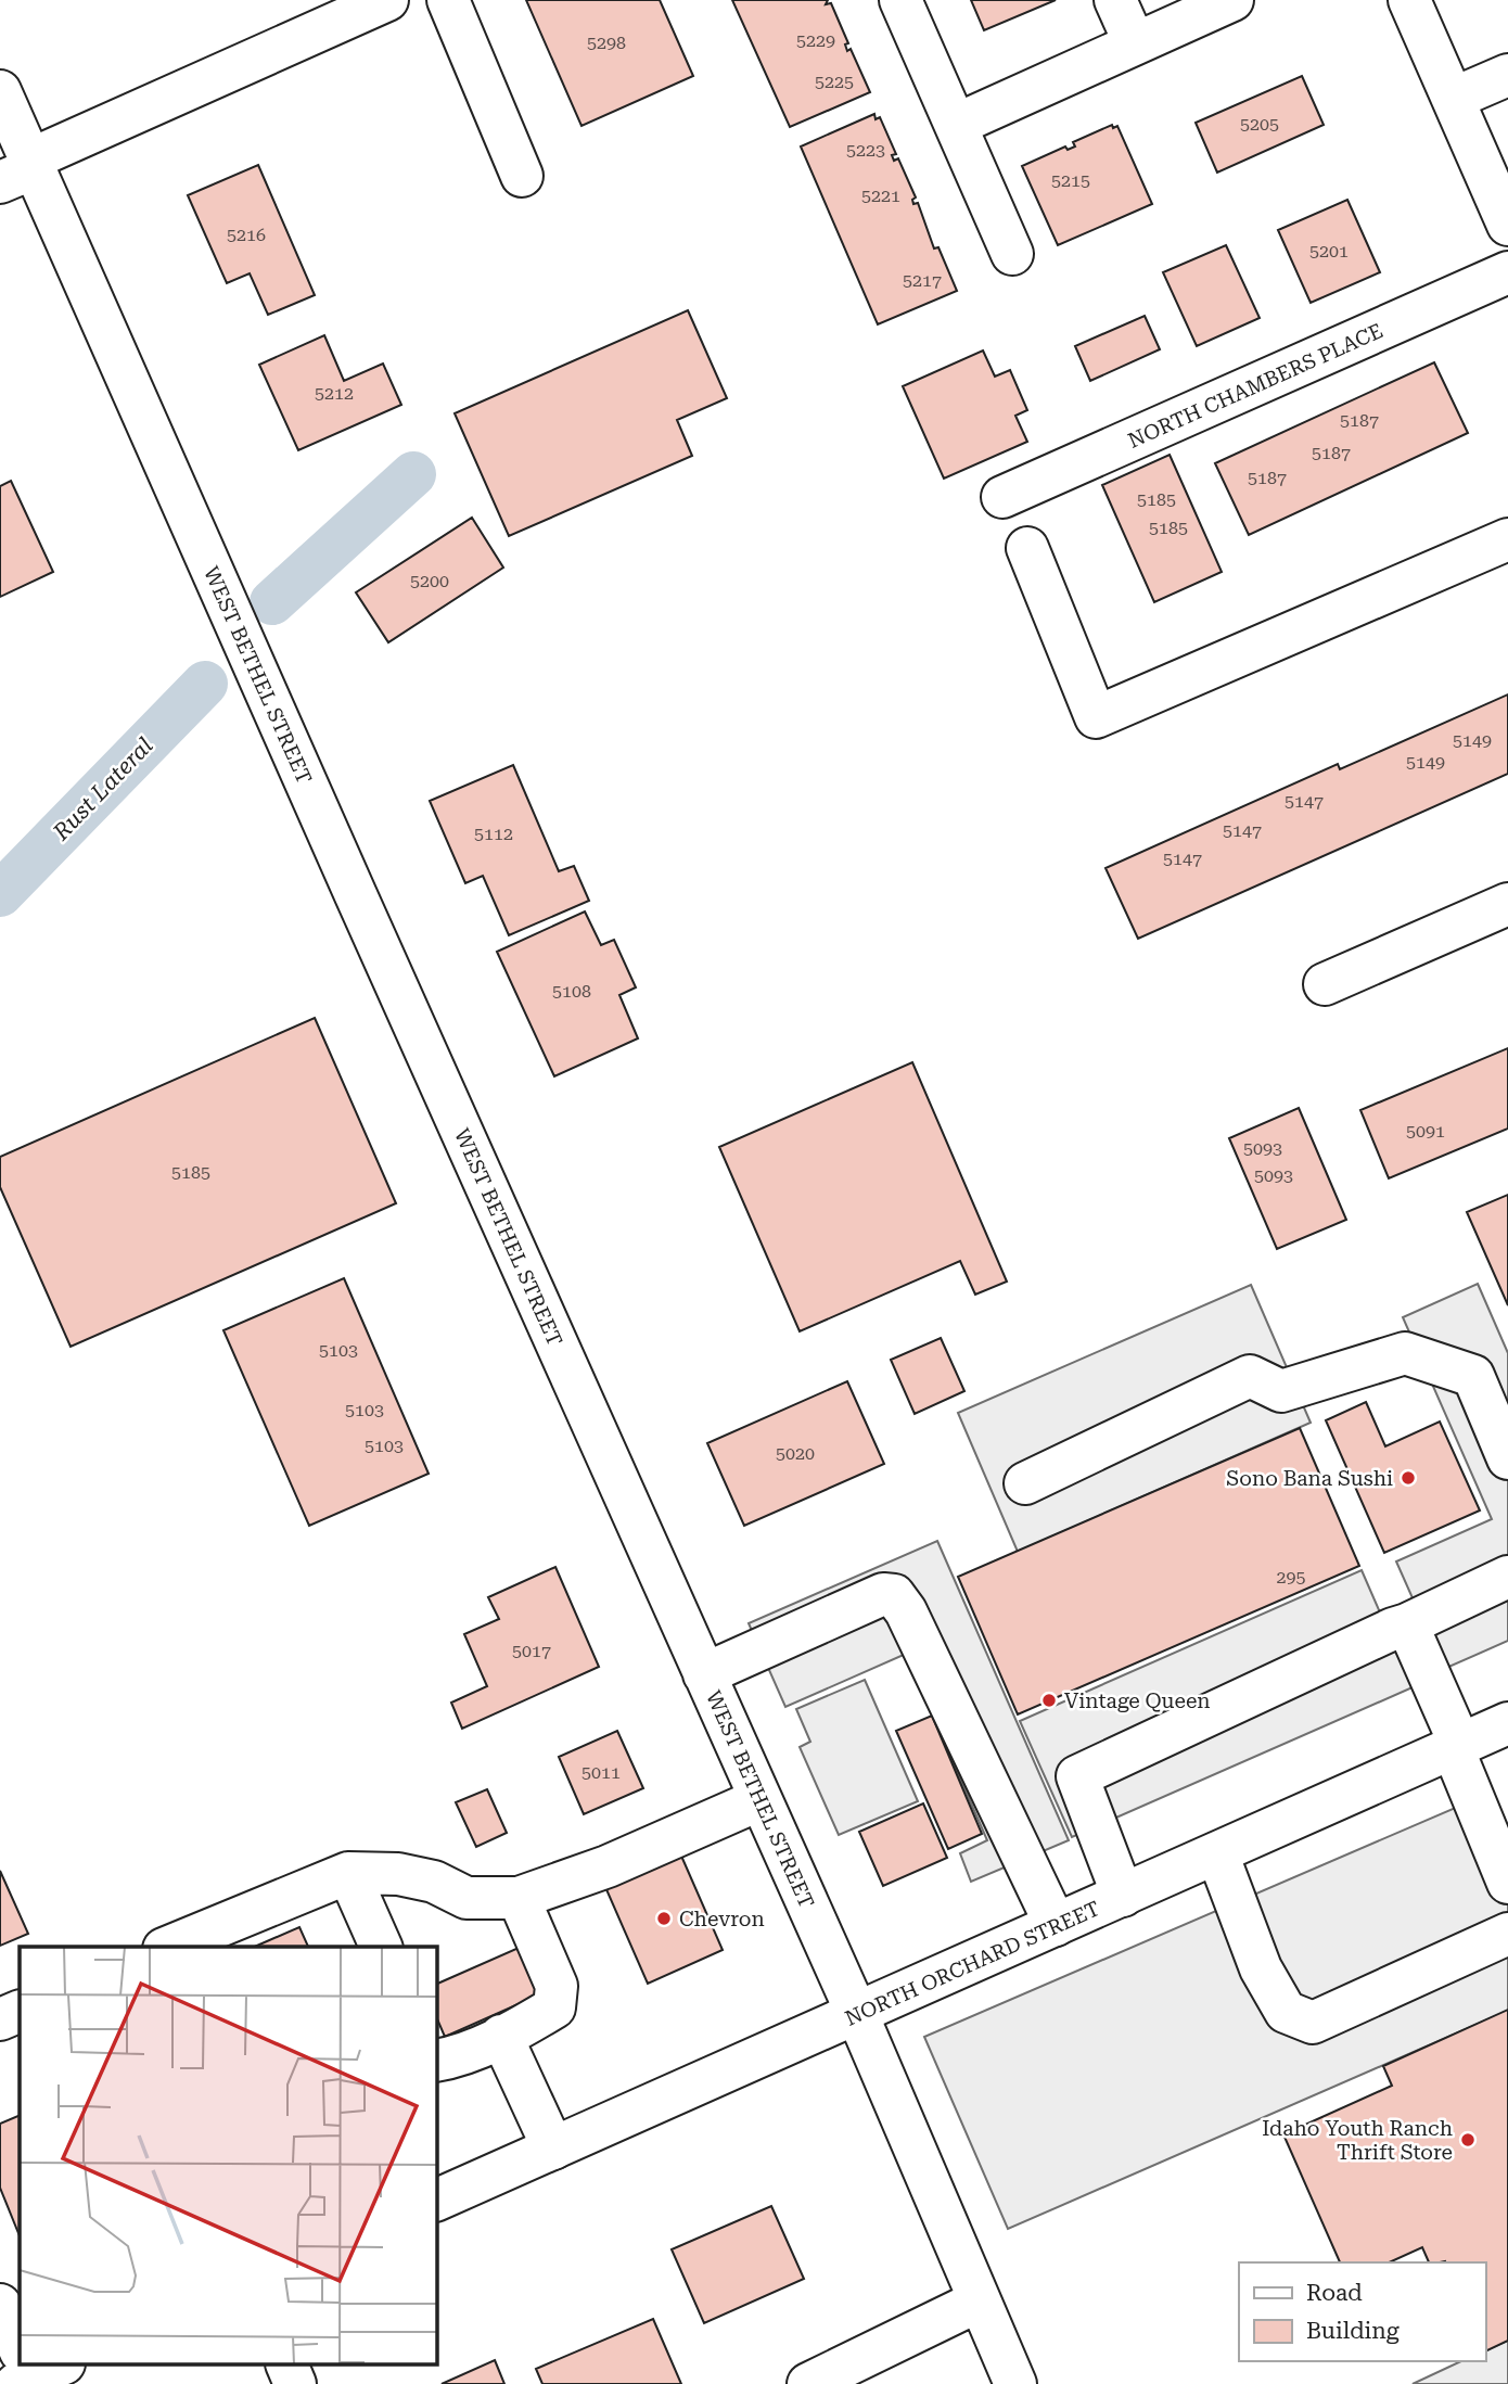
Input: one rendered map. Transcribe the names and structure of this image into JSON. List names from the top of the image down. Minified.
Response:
{"streets":{"street":["NORTH CHAMBERS PLACE","WEST BETHEL STREET","NORTH ORCHARD STREET"]},"crossings":[["WEST BETHEL STREET","NORTH ORCHARD STREET"]],"water":["Rust Lateral"],"places":["Sono Bana Sushi","Vintage Queen","Chevron","Idaho Youth Ranch Thrift Store"],"house_numbers":["5229","5298","5225","5205","5223","5215","5221","5216","5201","5217","5212","5187","5187","5187","5185","5185","5200","5149","5149","5147","5147","5112","5147","5108","5091","5093","5185","5093","5103","5103","5103","5020","295","5017","5011"],"legend":["Road","Building"]}
